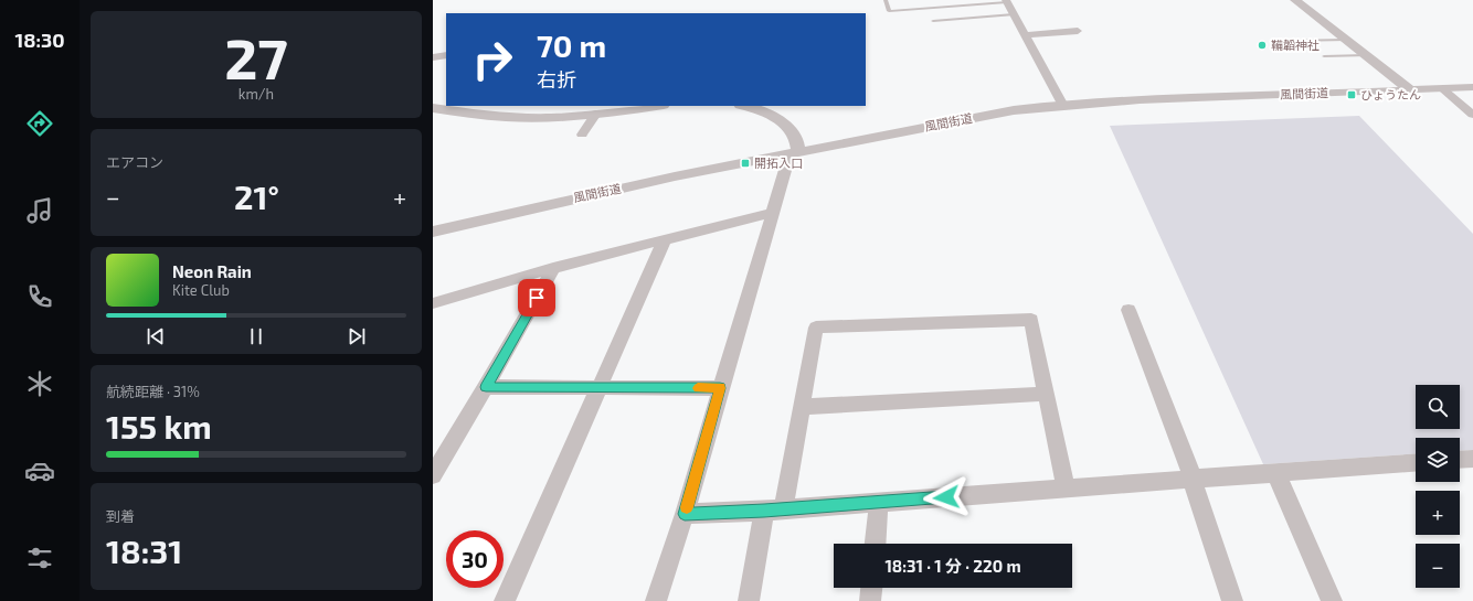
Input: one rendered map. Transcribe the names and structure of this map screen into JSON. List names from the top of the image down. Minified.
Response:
{"streets":{"street":["風間街道"]},"places":{"other":["鞴韜神社"],"transit":["ひょうたん","開拓入口"]},"page":{"tabs":"18:30","tile":[["27","km/h"],"エアコン",["航続距離 · 31%","155 km"],["到着","18:31"]],"turn":["70 m","右折"],"heat":["−","21°","+"],"song":["Neon Rain","Kite Club"],"map_buttons":["+","−"],"limit":"30","trip":"18:31 · 1 分 · 220 m"}}
